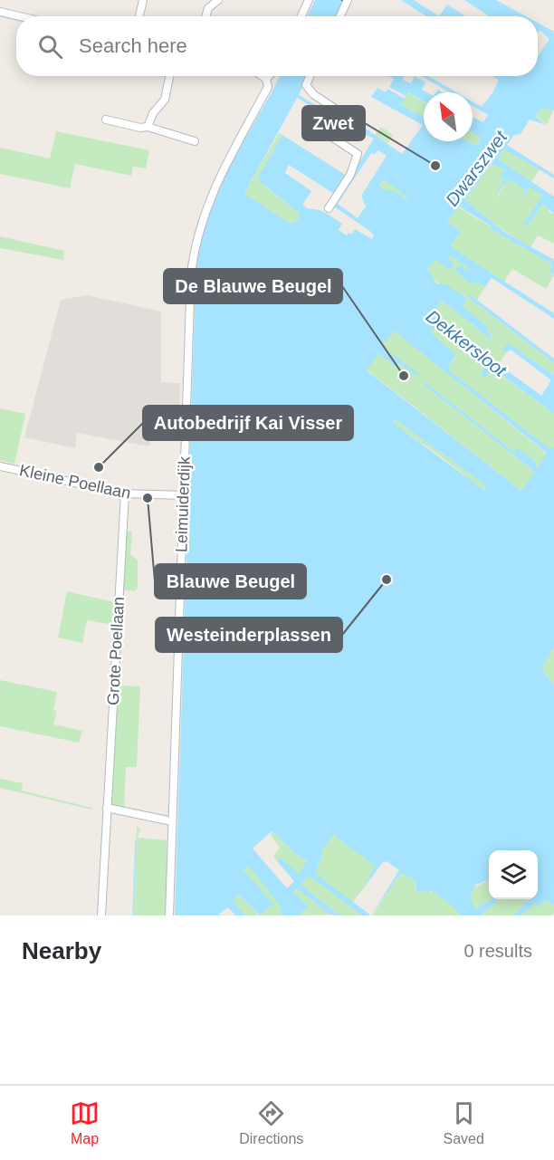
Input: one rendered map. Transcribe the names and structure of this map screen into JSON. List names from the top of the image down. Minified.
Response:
{"streets":{"street":["Kleine Poellaan","Leimuiderdijk","Grote Poellaan"]},"crossings":[["Kleine Poellaan","Leimuiderdijk"],["Kleine Poellaan","Grote Poellaan"]],"water":["Dwarszwet","Dekkersloot"],"places":["Zwet","De Blauwe Beugel","Autobedrijf Kai Visser","Blauwe Beugel","Westeinderplassen"],"north":"top left","page":{"search":"Search here","heading":["Nearby","0 results"],"nav":["Map","Directions","Saved"]}}
